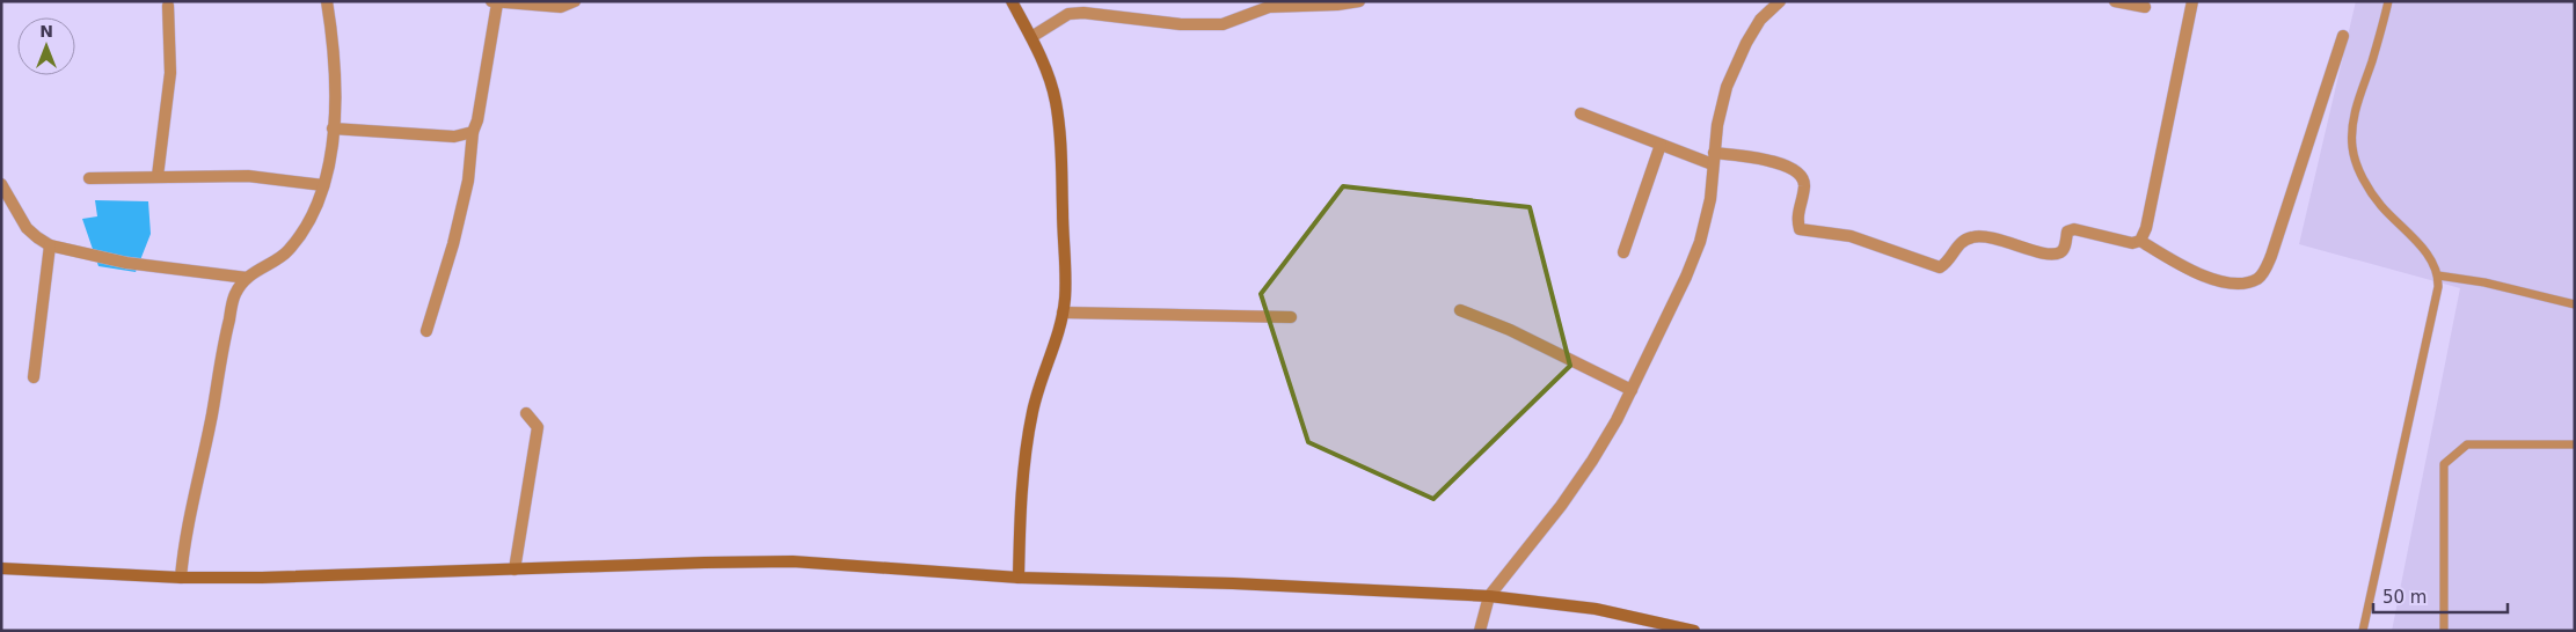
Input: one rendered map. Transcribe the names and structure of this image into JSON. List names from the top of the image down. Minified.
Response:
{"scale_bar":"50 m","north":"top"}
